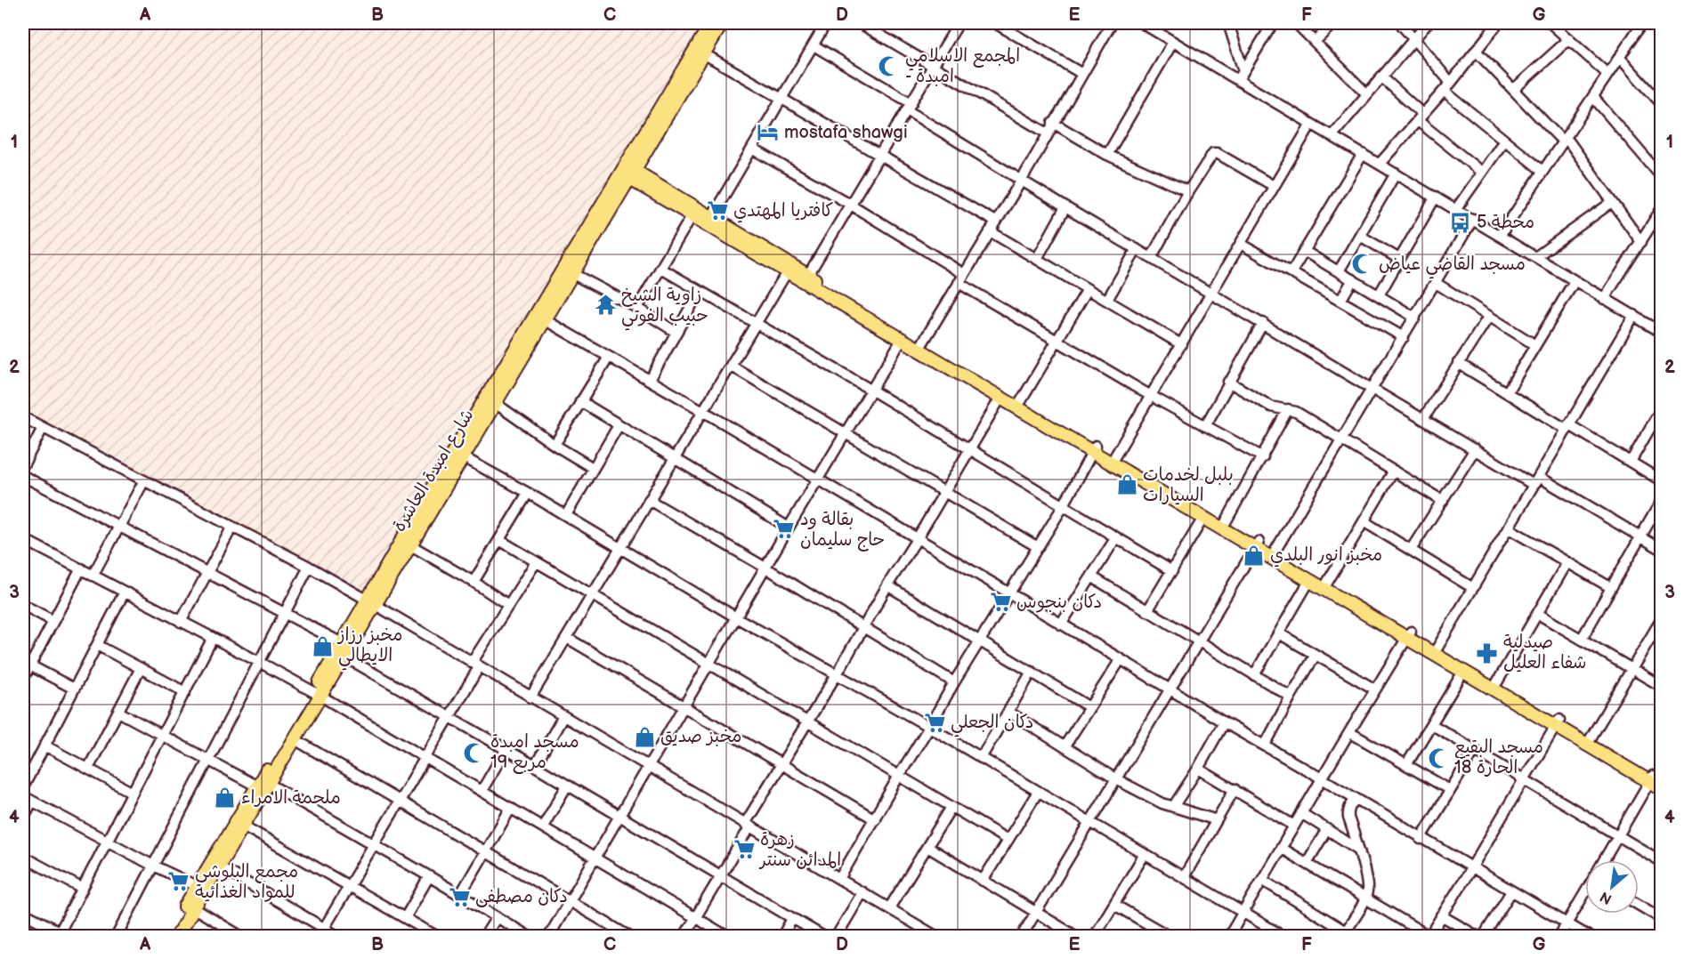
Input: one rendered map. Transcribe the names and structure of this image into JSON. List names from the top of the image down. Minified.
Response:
{"streets":{"main road":["شارع امبدة العاشرة"]},"places":{"mosque":["المجمع الاسلامي - امبدة","مسجد القاضي عياض","مسجد امبدة مربع 19","مسجد البقيع الحارة 18"],"hotel":["mostafa shawgi"],"supermarket":["كافتريا المهتدي","بقالة ود حاج سليمان","دكان بنجوس","دكان الجعلي","زهرة المدائن سنتر","مجمع البلوشي للمواد الغذائية","دكان مصطفى"],"bus stop":["محطة 5"],"temple":["زاوية الشيخ حبيب الفوتي"],"shop":["بلبل لخدمات السيارات","مخبز انور البلدي","مخبز رزاز الايطالي","مخبز صديق","ملحمة الامراء"],"pharmacy":["صيدلية شفاء العليل"]},"north":"bottom left","grid":{"columns":["A","B","C","D","E","F","G"],"rows":["1","2","3","4"]}}
